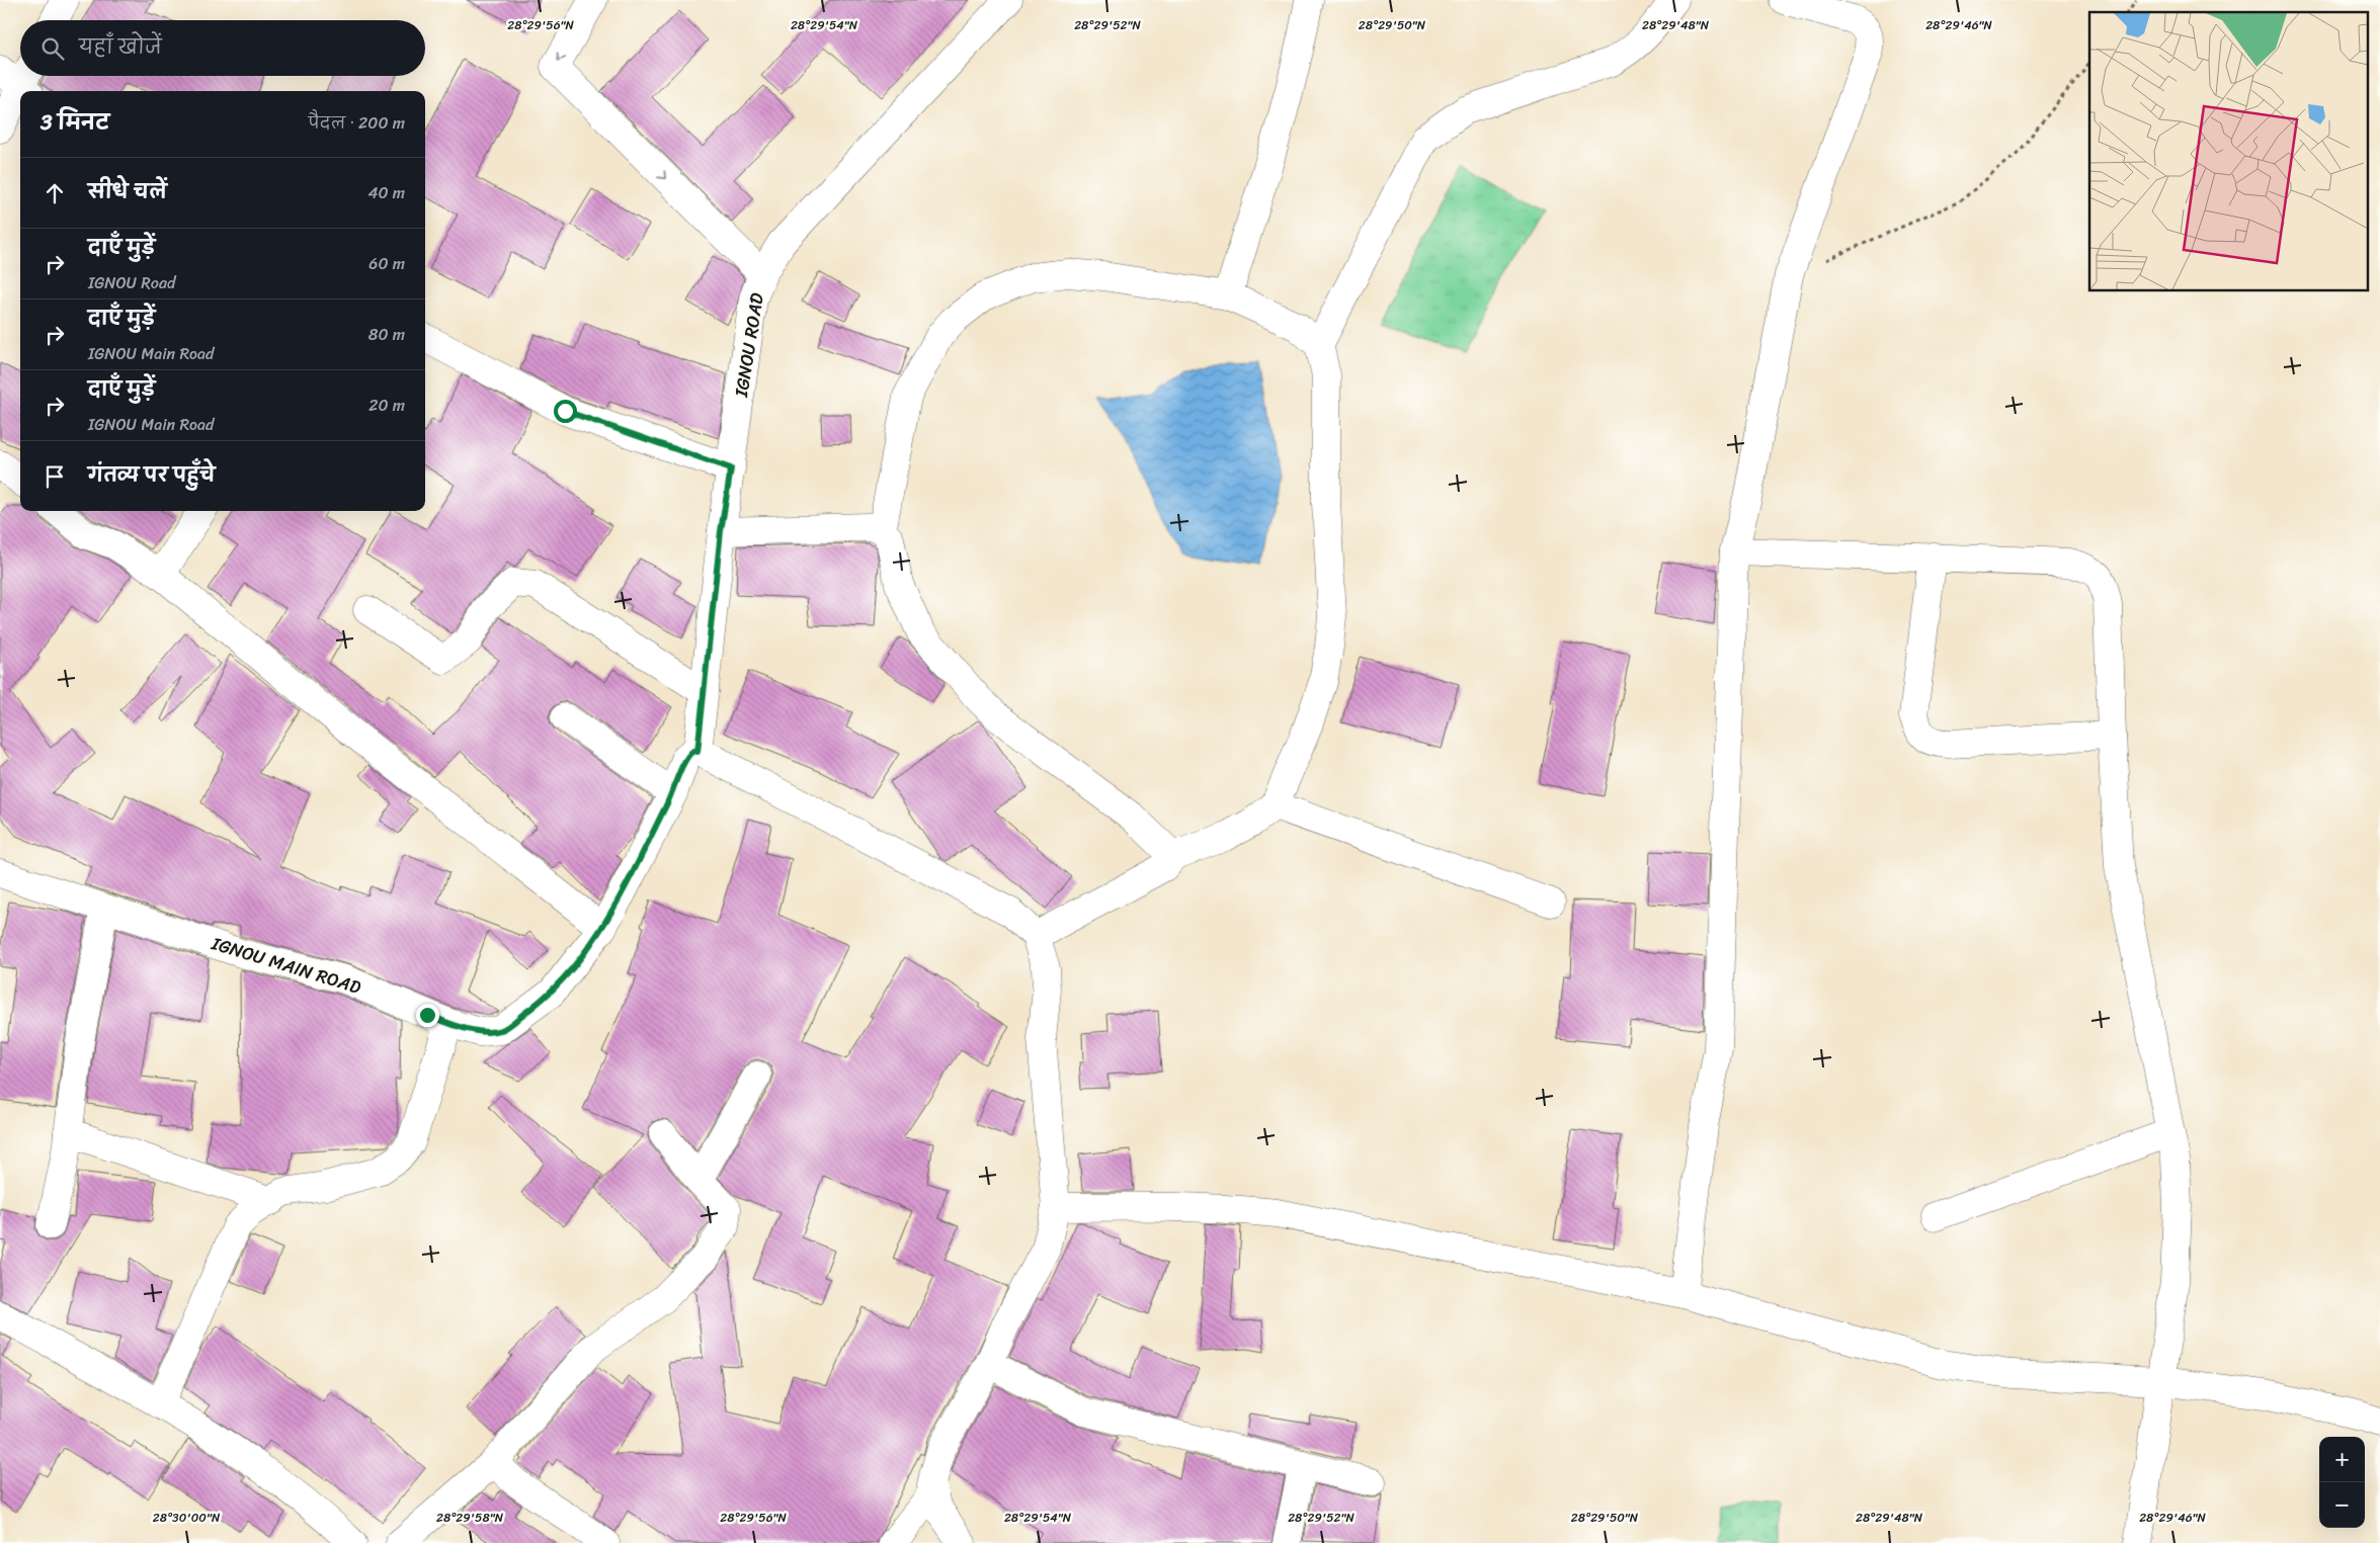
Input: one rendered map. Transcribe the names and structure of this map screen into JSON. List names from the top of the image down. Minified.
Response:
{"streets":{"street":["IGNOU ROAD","IGNOU MAIN ROAD"]},"crossings":[["IGNOU ROAD","IGNOU MAIN ROAD"]],"page":{"search":"यहाँ खोजें","heading":["3 मिनट","पैदल · 200 m"],"list":[["सीधे चलें","40 m"],["दाएँ मुड़ें","IGNOU Road","60 m"],["दाएँ मुड़ें","IGNOU Main Road","80 m"],["दाएँ मुड़ें","IGNOU Main Road","20 m"],"गंतव्य पर पहुँचे"],"map_buttons":["+","−"]},"coordinates":["28°29'56\"N","28°29'54\"N","28°29'52\"N","28°29'50\"N","28°29'48\"N","28°29'46\"N","28°30'00\"N","28°29'58\"N"]}
